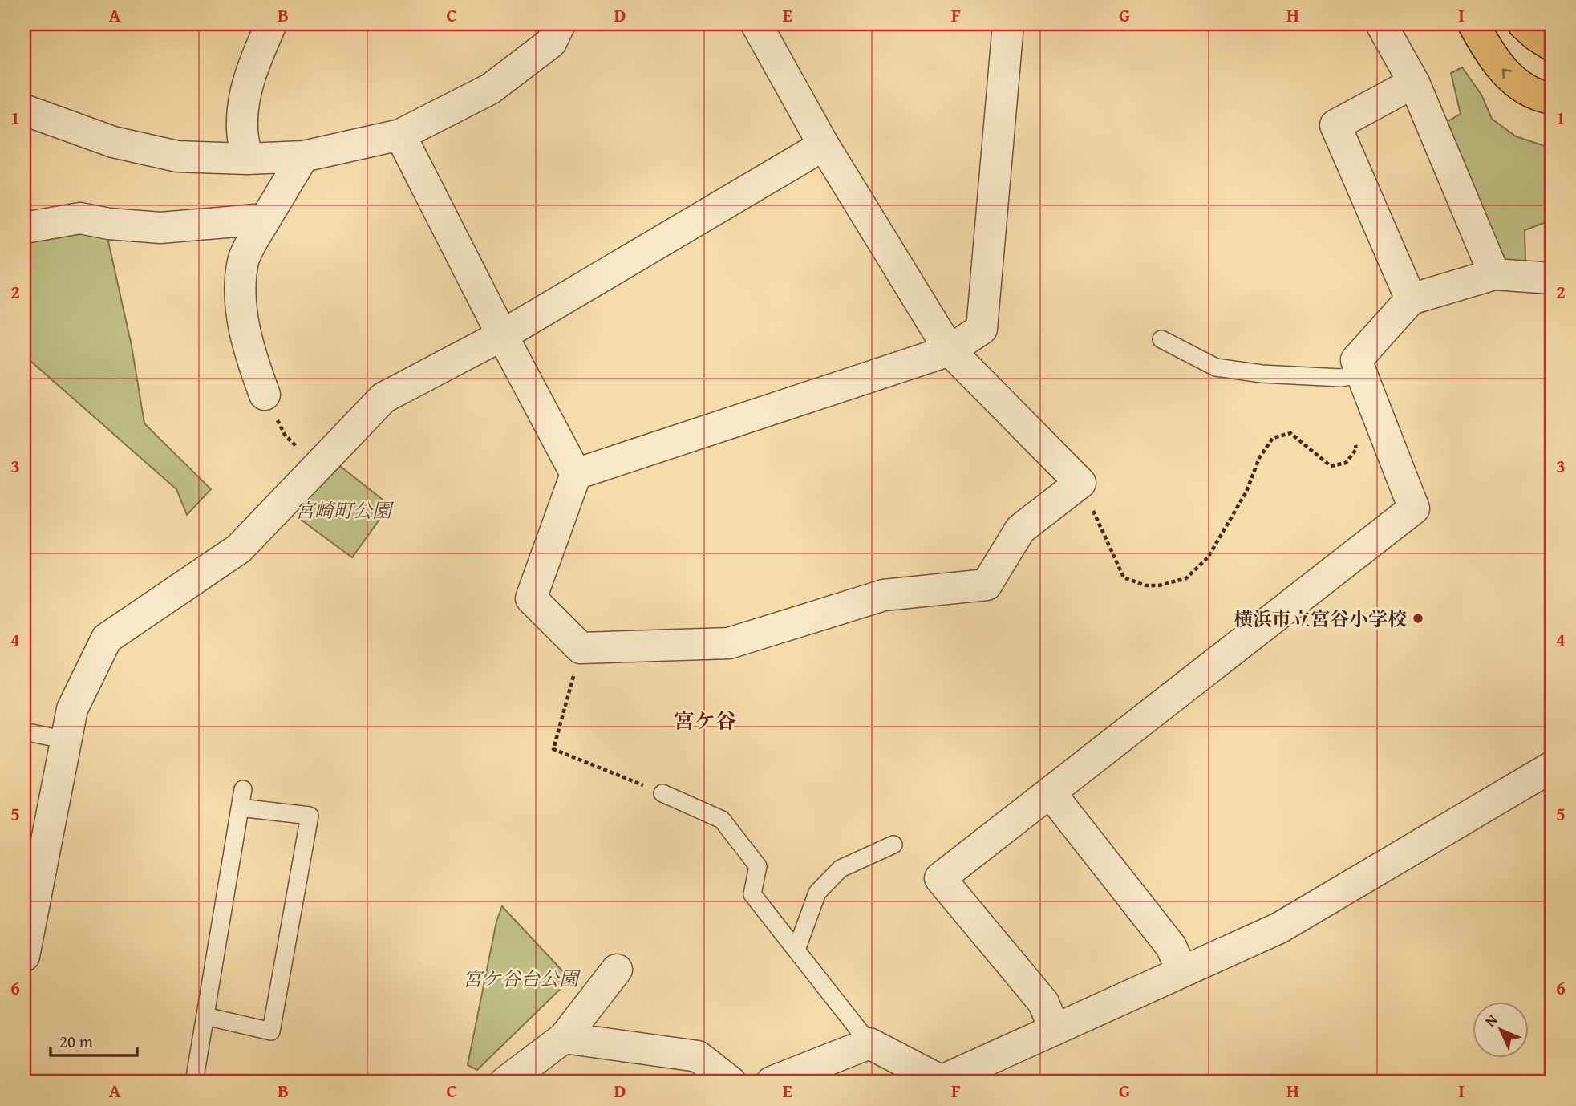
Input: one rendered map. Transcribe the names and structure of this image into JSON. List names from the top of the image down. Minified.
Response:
{"districts":["宮ケ谷"],"parks":["宮崎町公園","宮ケ谷台公園"],"places":["横浜市立宮谷小学校"],"scale_bar":"20 m","north":"top left","grid":{"columns":["A","B","C","D","E","F","G","H","I"],"rows":["1","2","3","4","5","6"]}}
